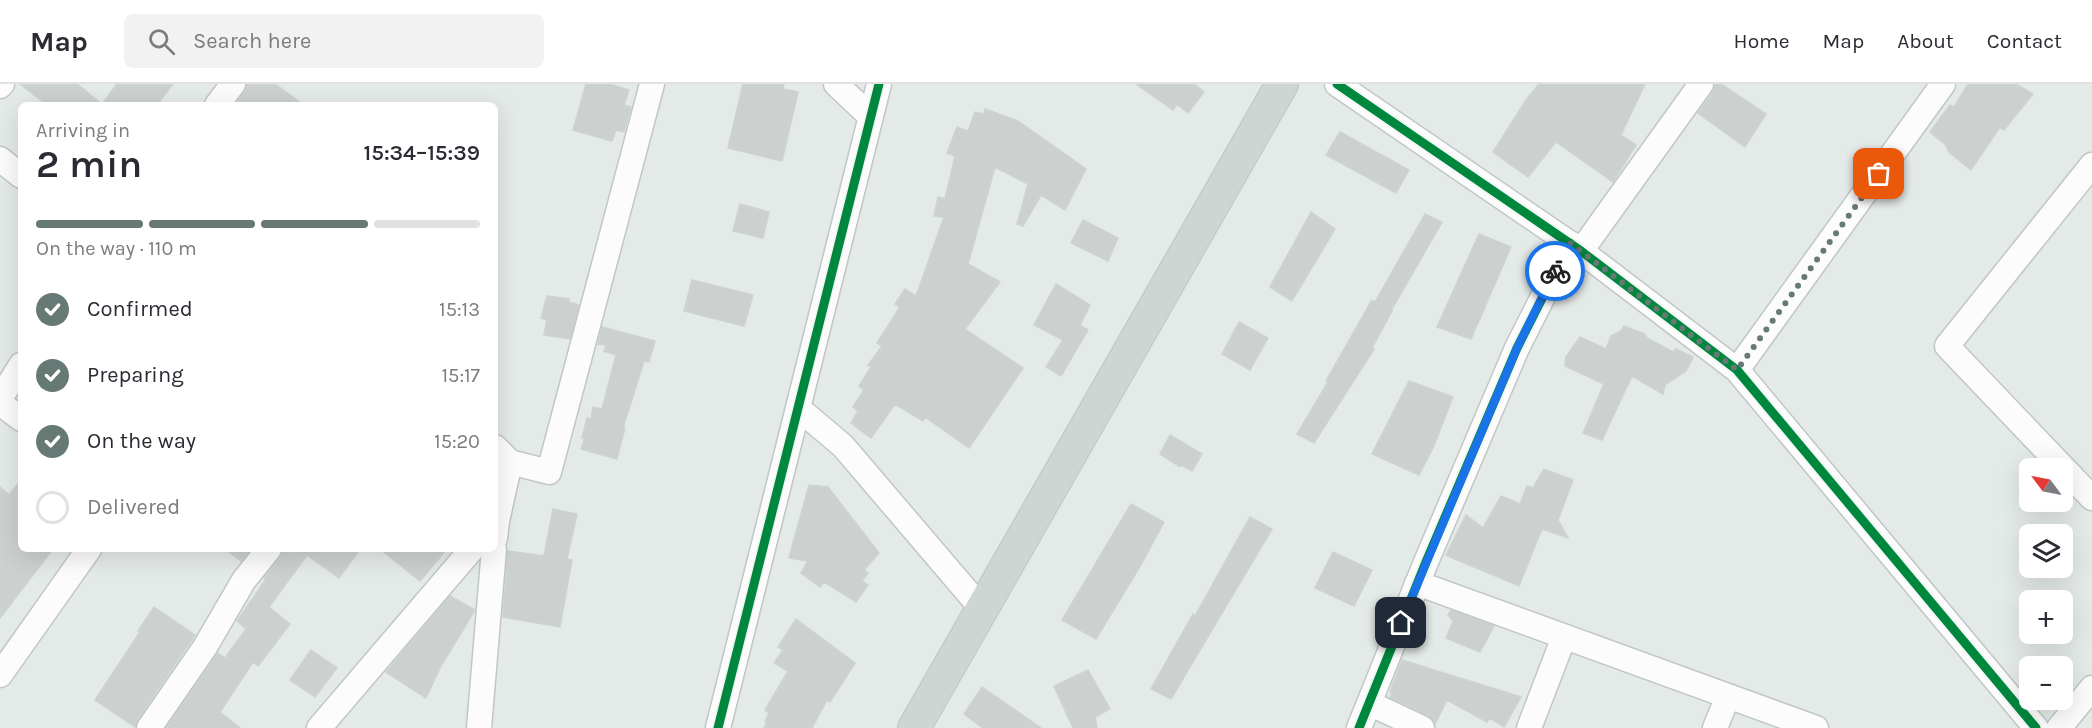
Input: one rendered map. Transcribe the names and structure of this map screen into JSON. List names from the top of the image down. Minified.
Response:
{"north":"top left","page":{"header":"Map","search":"Search here","nav":["Home","Map","About","Contact"],"heading":["2 min","Arriving in","15:34–15:39"],"bar":"On the way · 110 m","list":[["Confirmed","15:13"],["Preparing","15:17"],["On the way","15:20"],"Delivered"],"map_buttons":["+","−"]}}
